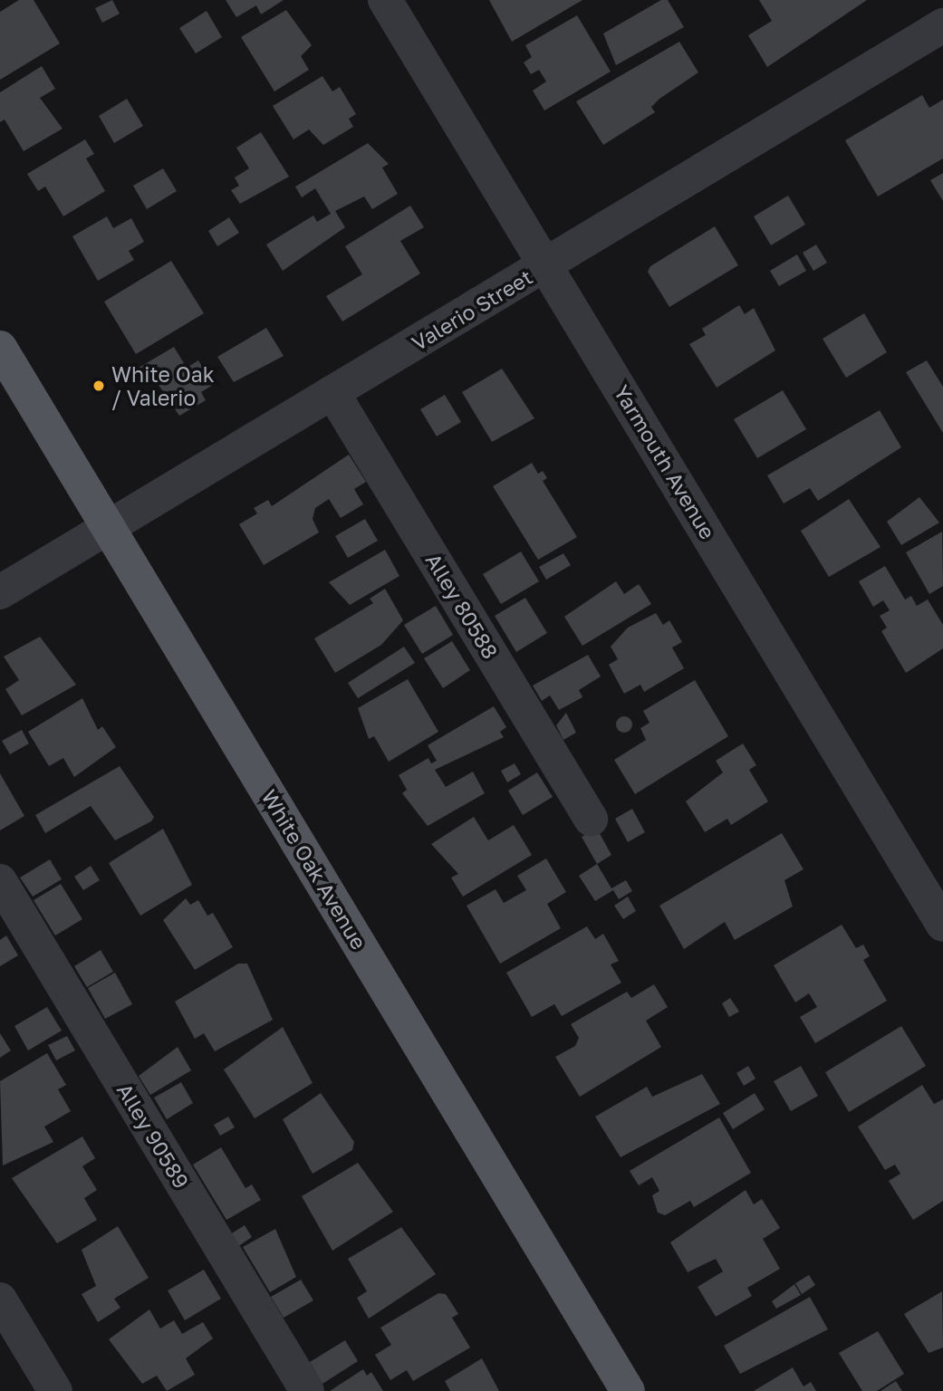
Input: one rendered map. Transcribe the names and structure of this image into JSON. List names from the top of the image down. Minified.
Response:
{"streets":{"main road":["White Oak Avenue"],"street":["Valerio Street","Yarmouth Avenue","Alley 80588","Alley 90589"]},"crossings":[["Valerio Street","Yarmouth Avenue"],["Valerio Street","Alley 80588"],["Valerio Street","White Oak Avenue"]],"places":["White Oak / Valerio"]}
